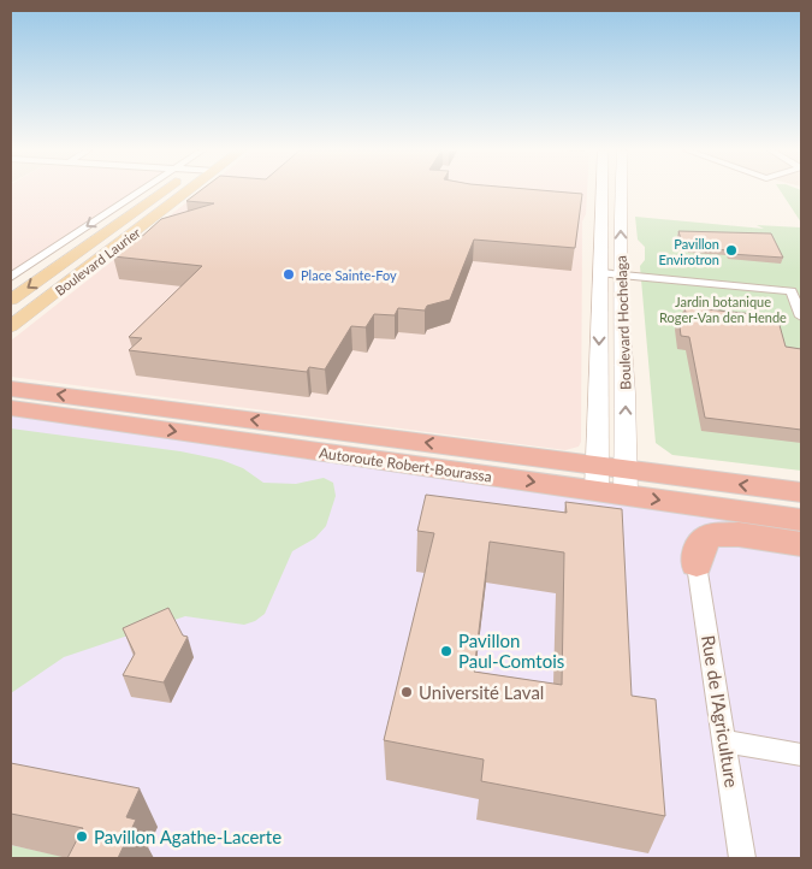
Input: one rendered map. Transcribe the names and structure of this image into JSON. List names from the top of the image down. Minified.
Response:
{"streets":{"highway":["Autoroute Robert-Bourassa"],"main road":["Boulevard Laurier","Boulevard Hochelaga"],"street":["Rue de l'Agriculture"]},"crossings":[["Boulevard Hochelaga","Autoroute Robert-Bourassa"]],"parks":["Jardin botanique Roger-Van den Hende"],"places":["Pavillon Envirotron","Place Sainte-Foy","Pavillon Paul-Comtois","Université Laval","Pavillon Agathe-Lacerte"]}
